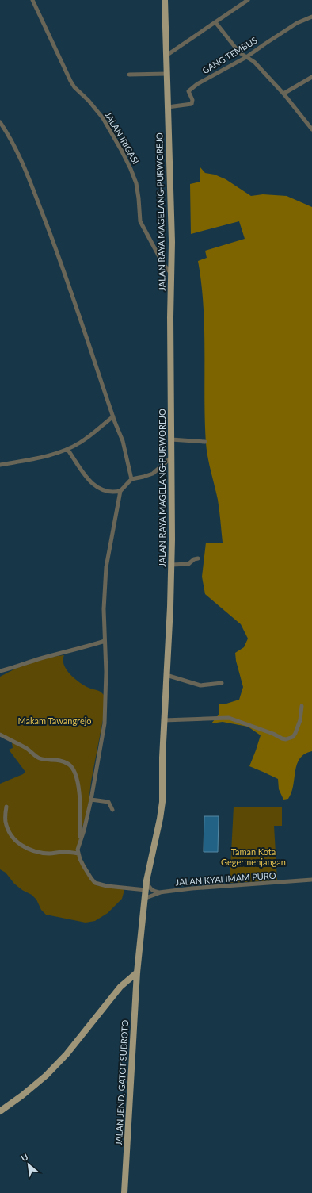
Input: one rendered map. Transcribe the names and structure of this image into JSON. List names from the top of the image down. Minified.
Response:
{"streets":{"main road":["JALAN RAYA MAGELANG-PURWOREJO","JALAN JEND. GATOT SUBROTO"],"street":["GANG TEMBUS","JALAN IRIGASI","JALAN KYAI IMAM PURO"]},"crossings":[["GANG TEMBUS","JALAN RAYA MAGELANG-PURWOREJO"],["JALAN IRIGASI","JALAN RAYA MAGELANG-PURWOREJO"],["JALAN RAYA MAGELANG-PURWOREJO","JALAN KYAI IMAM PURO"],["JALAN RAYA MAGELANG-PURWOREJO","JALAN JEND. GATOT SUBROTO"]],"parks":["Makam Tawangrejo","Taman Kota Gegermenjangan"],"north":"top left"}
